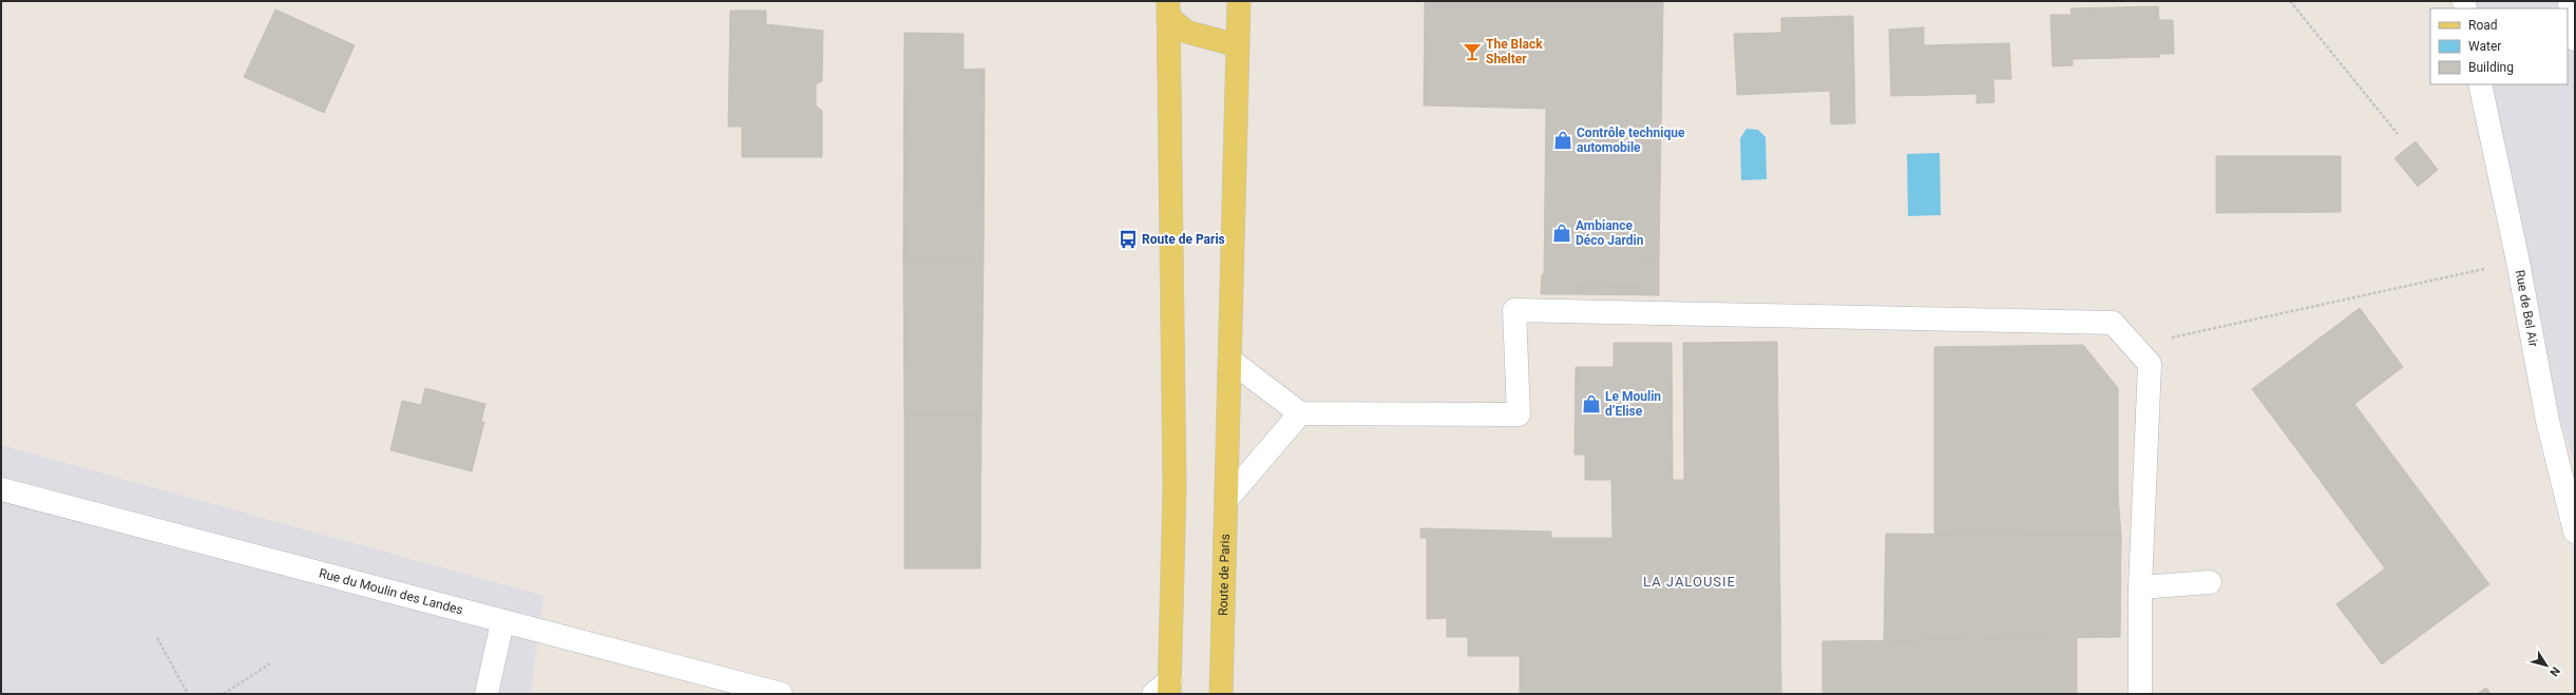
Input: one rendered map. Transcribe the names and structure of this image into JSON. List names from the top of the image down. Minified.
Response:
{"streets":{"main road":["Route de Paris"],"street":["Rue de Bel Air","Rue du Moulin des Landes"]},"districts":["LA JALOUSIE"],"places":{"bar":["The Black Shelter"],"shop":["Contrôle technique automobile","Ambiance Déco Jardin","Le Moulin d’Elise"],"bus stop":["Route de Paris"]},"legend":["Road","Water","Building"],"north":"bottom right"}
